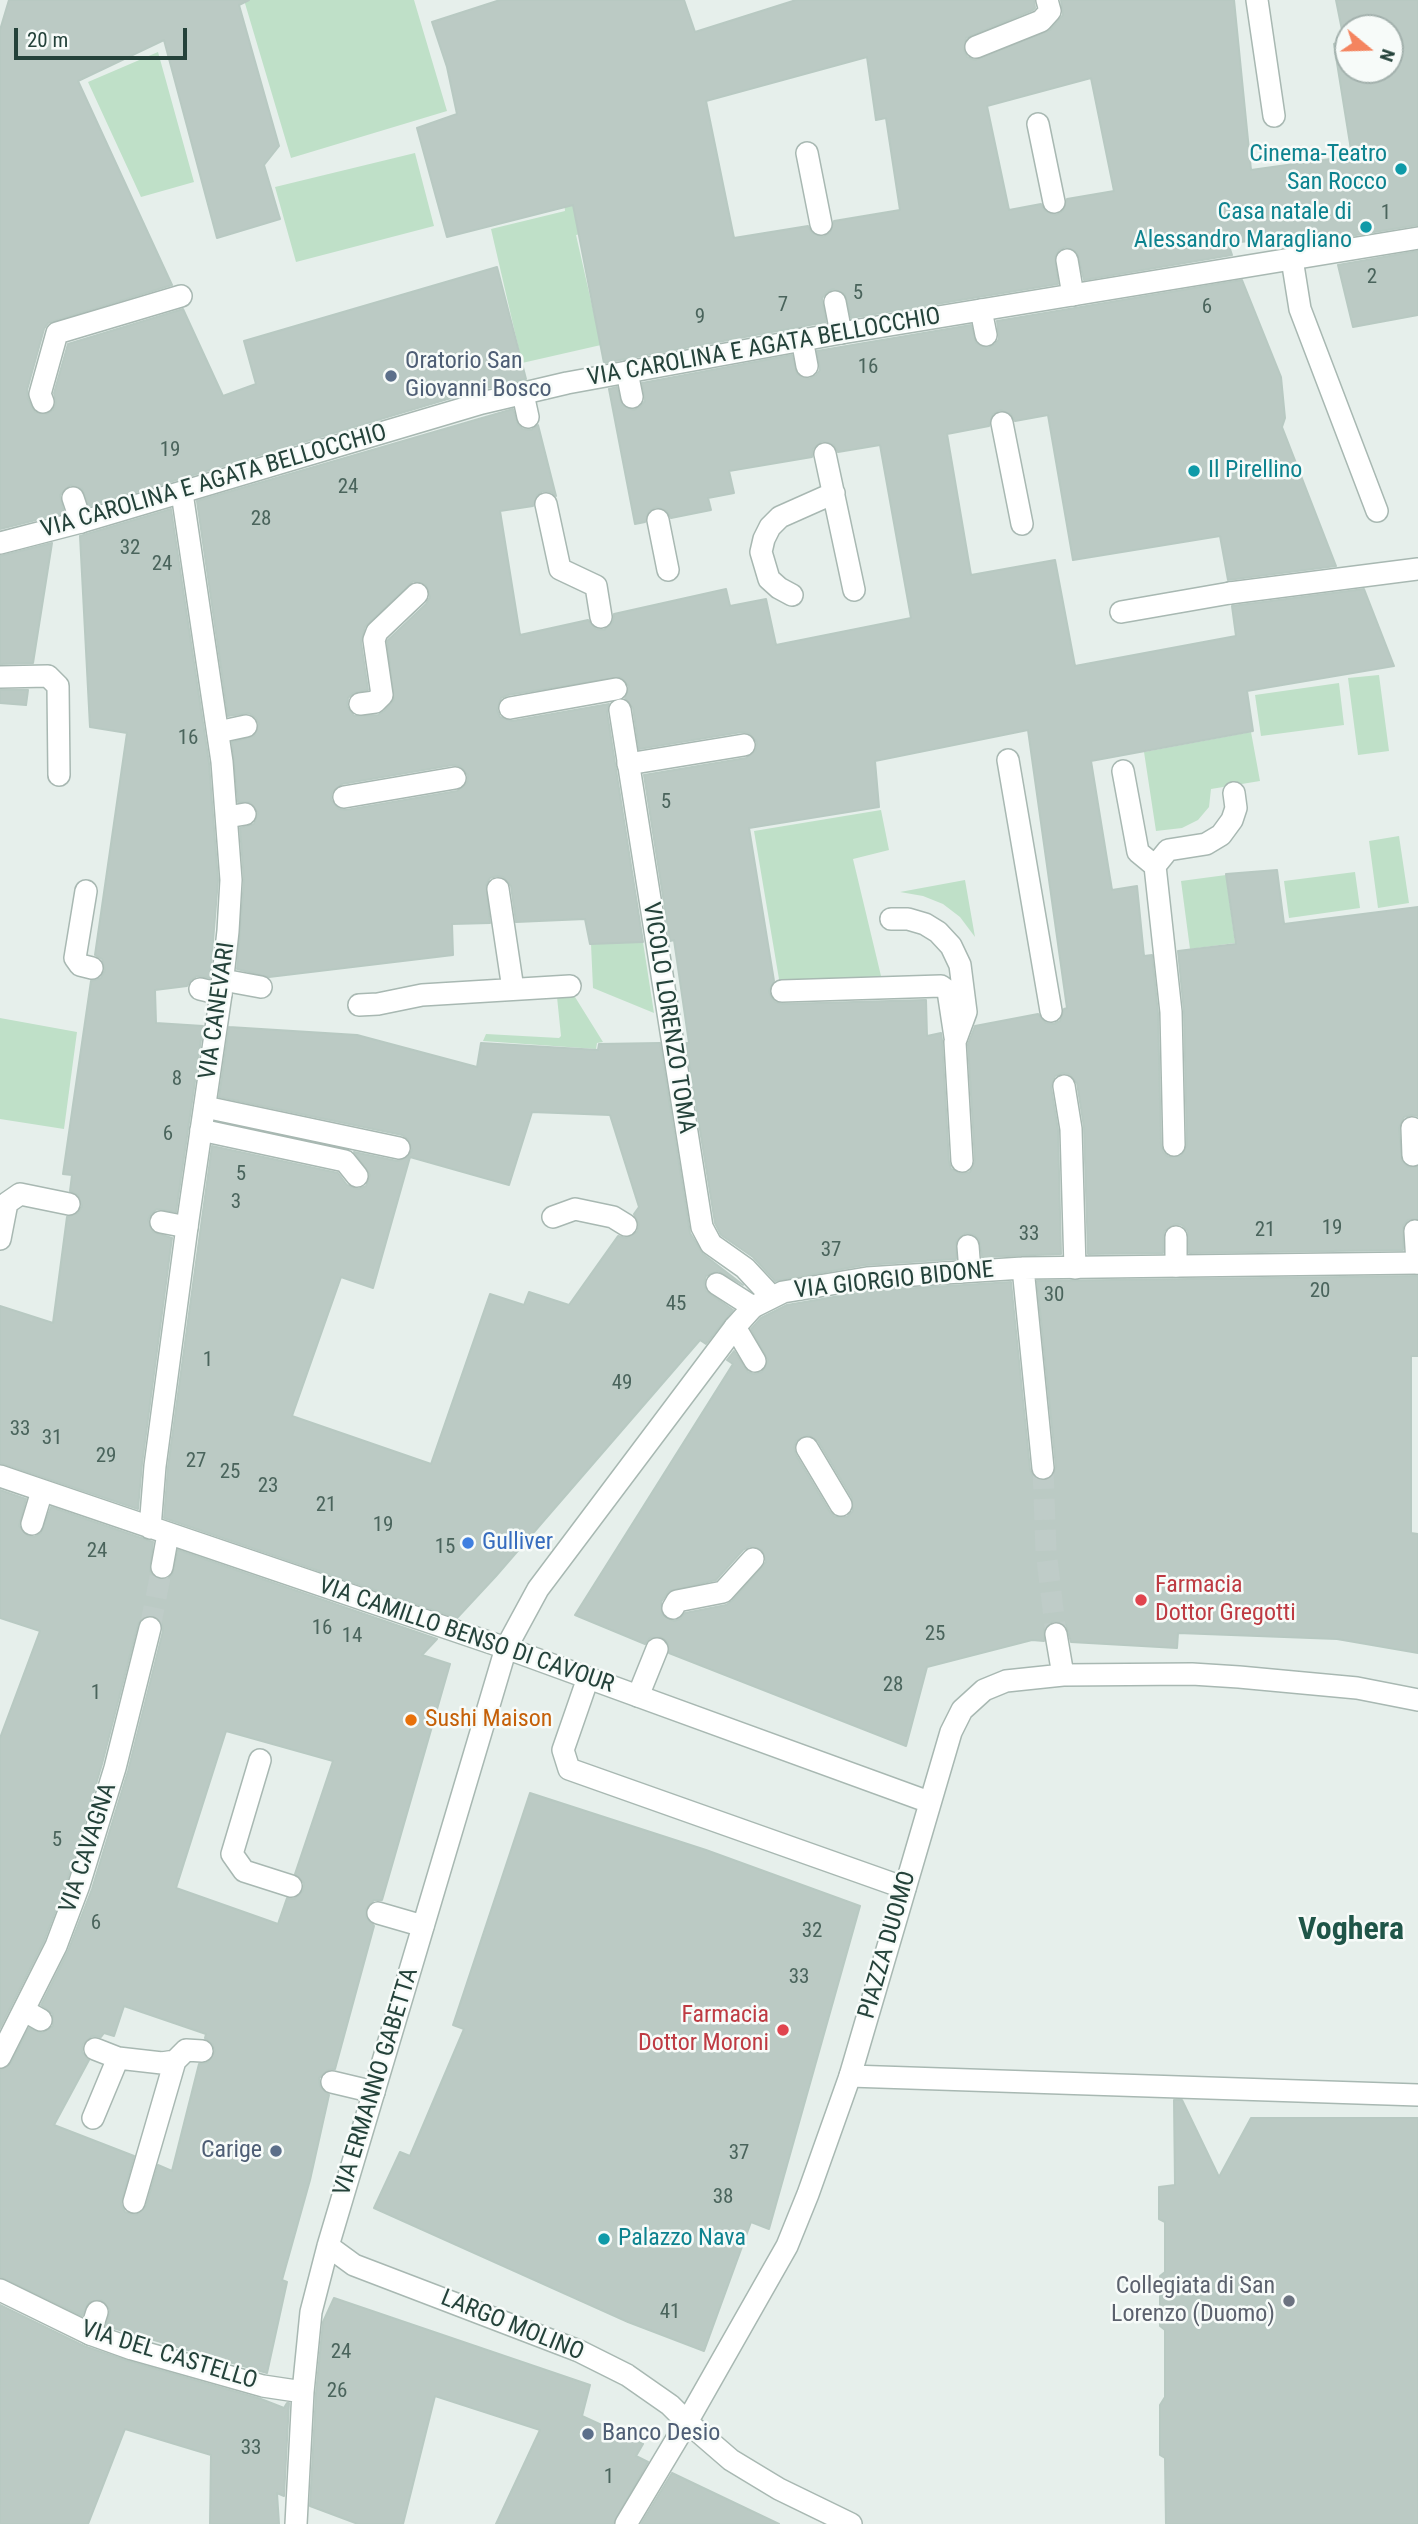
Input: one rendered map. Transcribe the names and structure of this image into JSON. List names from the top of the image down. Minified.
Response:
{"streets":{"street":["VIA CAROLINA E AGATA BELLOCCHIO","VIA CANEVARI","VICOLO LORENZO TOMA","VIA GIORGIO BIDONE","VIA CAMILLO BENSO DI CAVOUR","VIA CAVAGNA","PIAZZA DUOMO","VIA ERMANNO GABETTA","LARGO MOLINO","VIA DEL CASTELLO"]},"crossings":[["VIA CAROLINA E AGATA BELLOCCHIO","VIA CANEVARI"],["VIA CANEVARI","VIA CAMILLO BENSO DI CAVOUR"],["VICOLO LORENZO TOMA","VIA GIORGIO BIDONE"],["VIA GIORGIO BIDONE","VIA CAMILLO BENSO DI CAVOUR"],["VIA GIORGIO BIDONE","VIA ERMANNO GABETTA"],["VIA CAMILLO BENSO DI CAVOUR","PIAZZA DUOMO"],["VIA CAMILLO BENSO DI CAVOUR","VIA ERMANNO GABETTA"],["PIAZZA DUOMO","LARGO MOLINO"],["VIA ERMANNO GABETTA","LARGO MOLINO"],["VIA ERMANNO GABETTA","VIA DEL CASTELLO"]],"districts":["Voghera"],"places":["Cinema-Teatro San Rocco","Casa natale di Alessandro Maragliano","Oratorio San Giovanni Bosco","Il Pirellino","Gulliver","Farmacia Dottor Gregotti","Sushi Maison","Farmacia Dottor Moroni","Carige","Palazzo Nava","Collegiata di San Lorenzo (Duomo)","Banco Desio"],"house_numbers":["1","2","5","7","6","9","16","19","24","28","32","24","16","5","8","6","5","3","19","21","33","37","20","30","45","1","49","33","31","29","27","25","23","21","19","15","24","16","25","14","28","1","5","6","32","33","37","38","41","24","26","33","1"],"scale_bar":"20 m","north":"right"}
